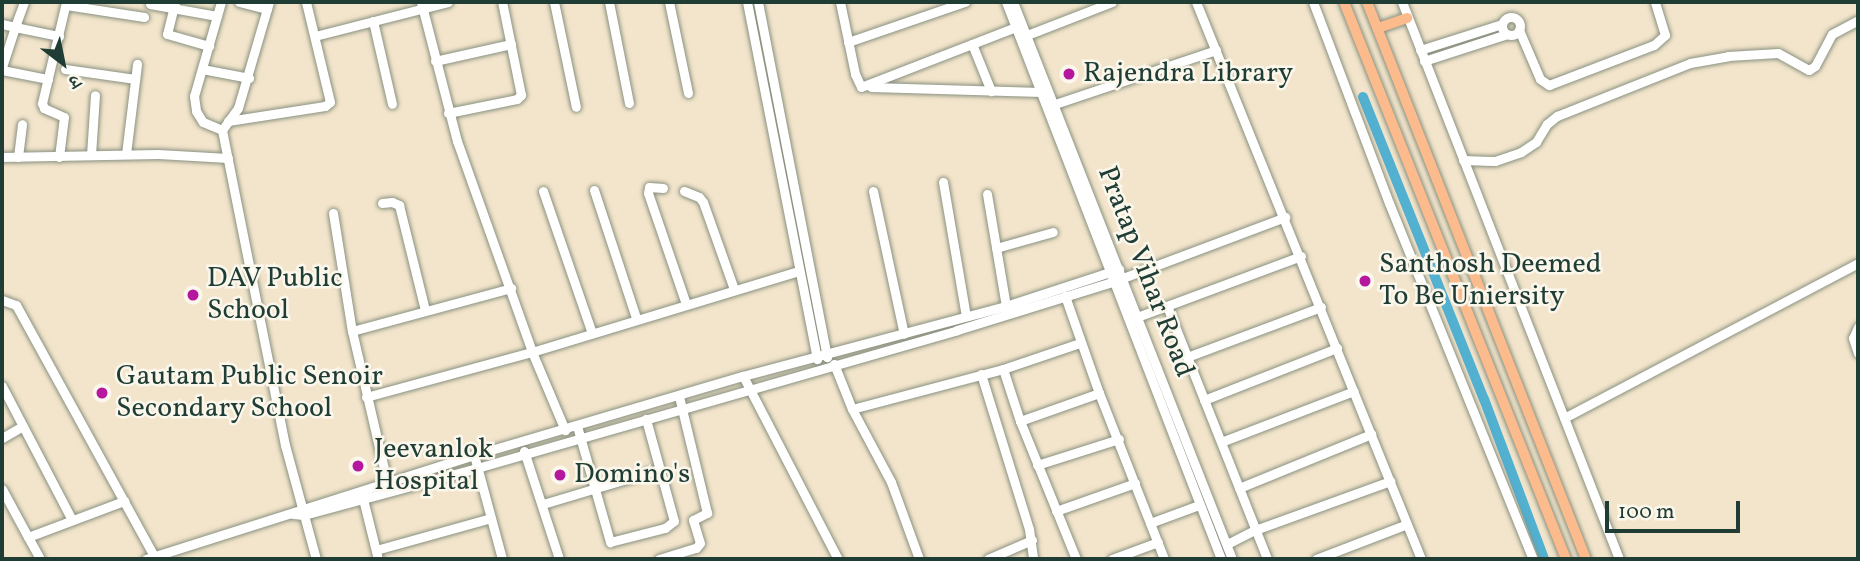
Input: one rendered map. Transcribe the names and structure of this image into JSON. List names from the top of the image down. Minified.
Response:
{"streets":{"street":["Pratap Vihar Road"]},"places":["Rajendra Library","Santhosh Deemed To Be Uniersity","DAV Public School","Gautam Public Senoir Secondary School","Jeevanlok Hospital","Domino's"],"scale_bar":"100 m","north":"bottom right"}
